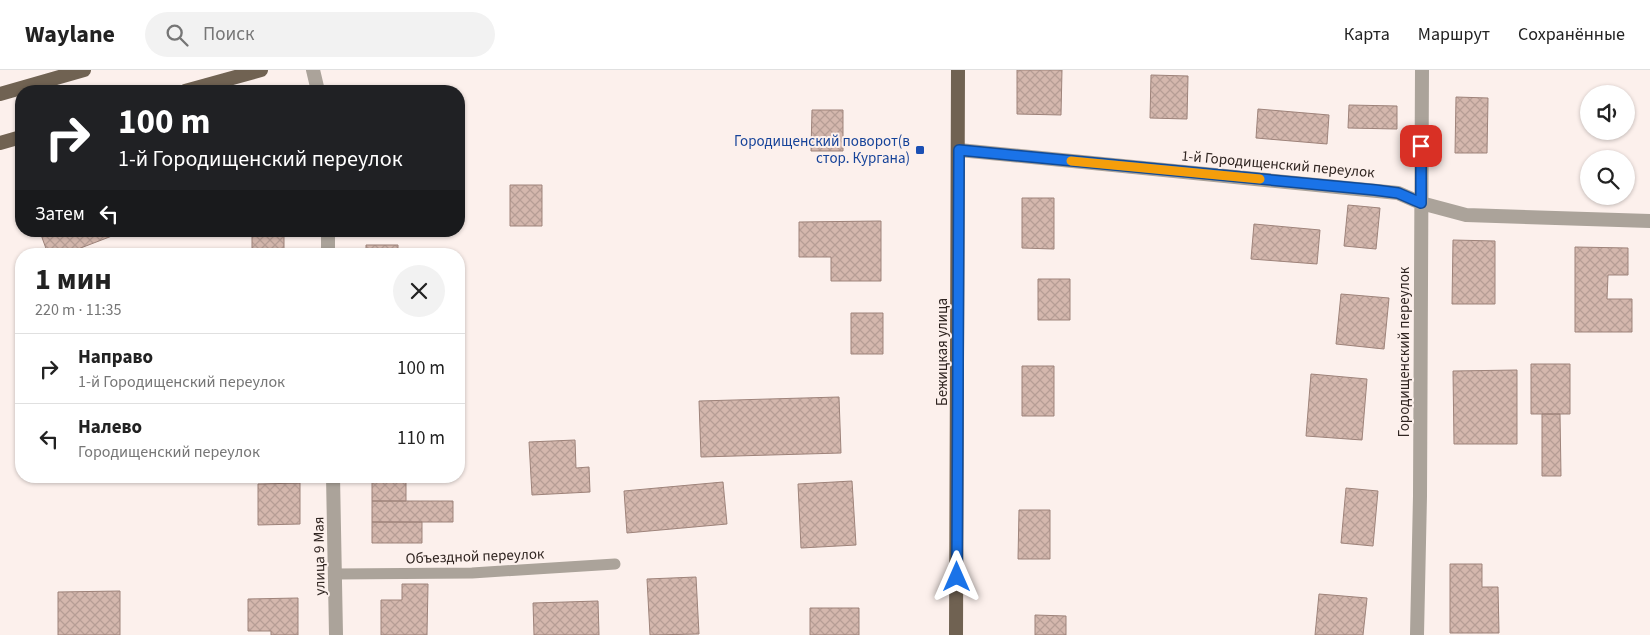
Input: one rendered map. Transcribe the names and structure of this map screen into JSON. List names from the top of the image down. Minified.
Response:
{"streets":{"main road":["Бежицкая улица"],"street":["1-й Городищенский переулок","Городищенский переулок","улица 9 Мая"],"lane":["Объездной переулок"]},"crossings":[["1-й Городищенский переулок","Бежицкая улица"],["1-й Городищенский переулок","Городищенский переулок"],["улица 9 Мая","Объездной переулок"]],"places":{"transit":["Городищенский поворот(в стор. Кургана)"]},"page":{"header":"Waylane","search":"Поиск","nav":["Карта","Маршрут","Сохранённые"],"turn":["100 m","1-й Городищенский переулок"],"then":"Затем","heading":["1 мин","220 m · 11:35"],"list":[{"name":"Направо","note":"1-й Городищенский переулок","value":"100 m"},{"name":"Налево","note":"Городищенский переулок","value":"110 m"}]}}
